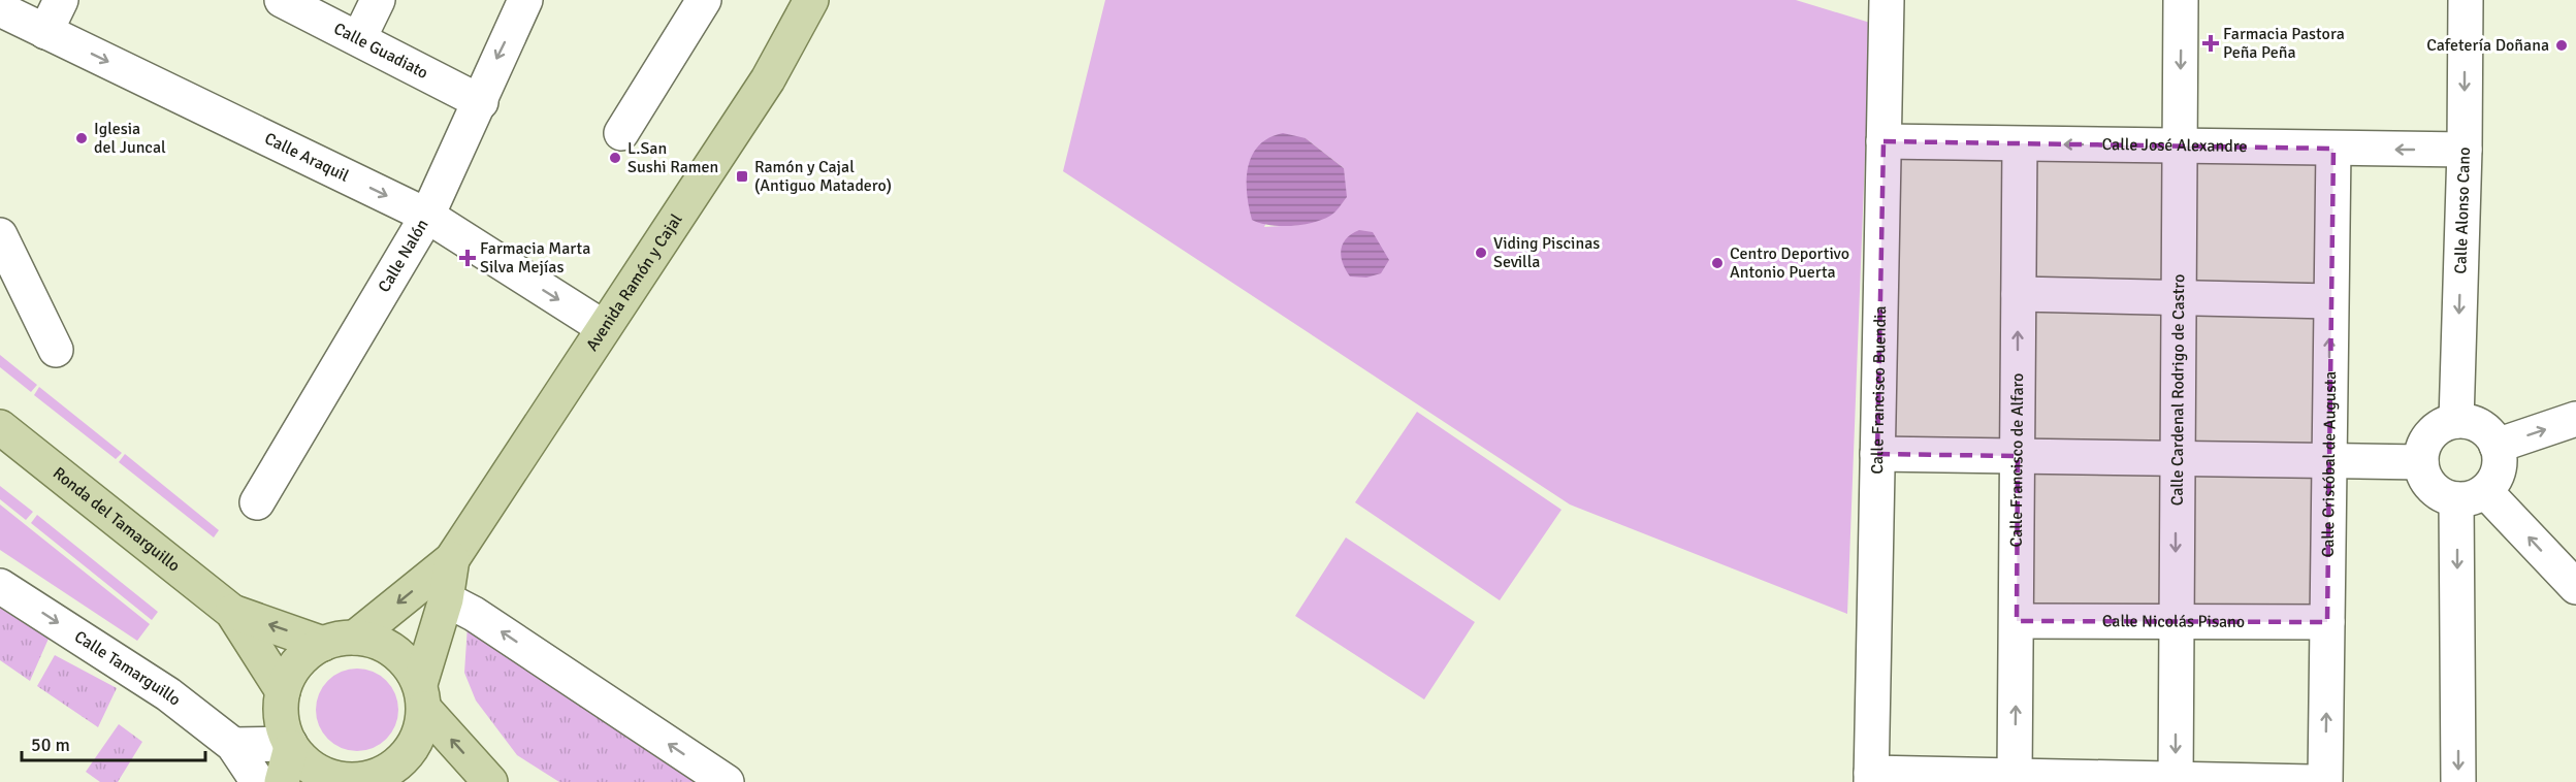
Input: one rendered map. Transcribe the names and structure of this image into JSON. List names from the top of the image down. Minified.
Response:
{"streets":{"main road":["Avenida Ramón y Cajal","Ronda del Tamarguillo"],"street":["Calle Guadiato","Calle José Alexandre","Calle Araquil","Calle Alonso Cano","Calle Nalón","Calle Francisco Buendia","Calle Cardenal Rodrigo de Castro","Calle Francisco de Alfaro","Calle Cristóbal de Augusta","Calle Nicolás Pisano","Calle Tamarguillo"]},"crossings":[["Calle Guadiato","Calle Nalón"],["Calle José Alexandre","Calle Alonso Cano"],["Calle José Alexandre","Calle Francisco Buendia"],["Calle José Alexandre","Calle Cardenal Rodrigo de Castro"],["Calle José Alexandre","Calle Francisco de Alfaro"],["Calle José Alexandre","Calle Cristóbal de Augusta"],["Calle Araquil","Calle Nalón"],["Calle Araquil","Avenida Ramón y Cajal"],["Calle Cardenal Rodrigo de Castro","Calle Nicolás Pisano"],["Calle Francisco de Alfaro","Calle Nicolás Pisano"],["Calle Cristóbal de Augusta","Calle Nicolás Pisano"]],"one_way":["Calle Araquil","Calle Alonso Cano","Calle Francisco de Alfaro","Calle Tamarguillo"],"places":{"health":["Farmacia Pastora Peña Peña","Farmacia Marta Silva Mejías"],"other":["Cafetería Doñana","Iglesia del Juncal","L.San Sushi Ramen","Viding Piscinas Sevilla","Centro Deportivo Antonio Puerta"],"transit":["Ramón y Cajal (Antiguo Matadero)"]},"scale_bar":"50 m"}
